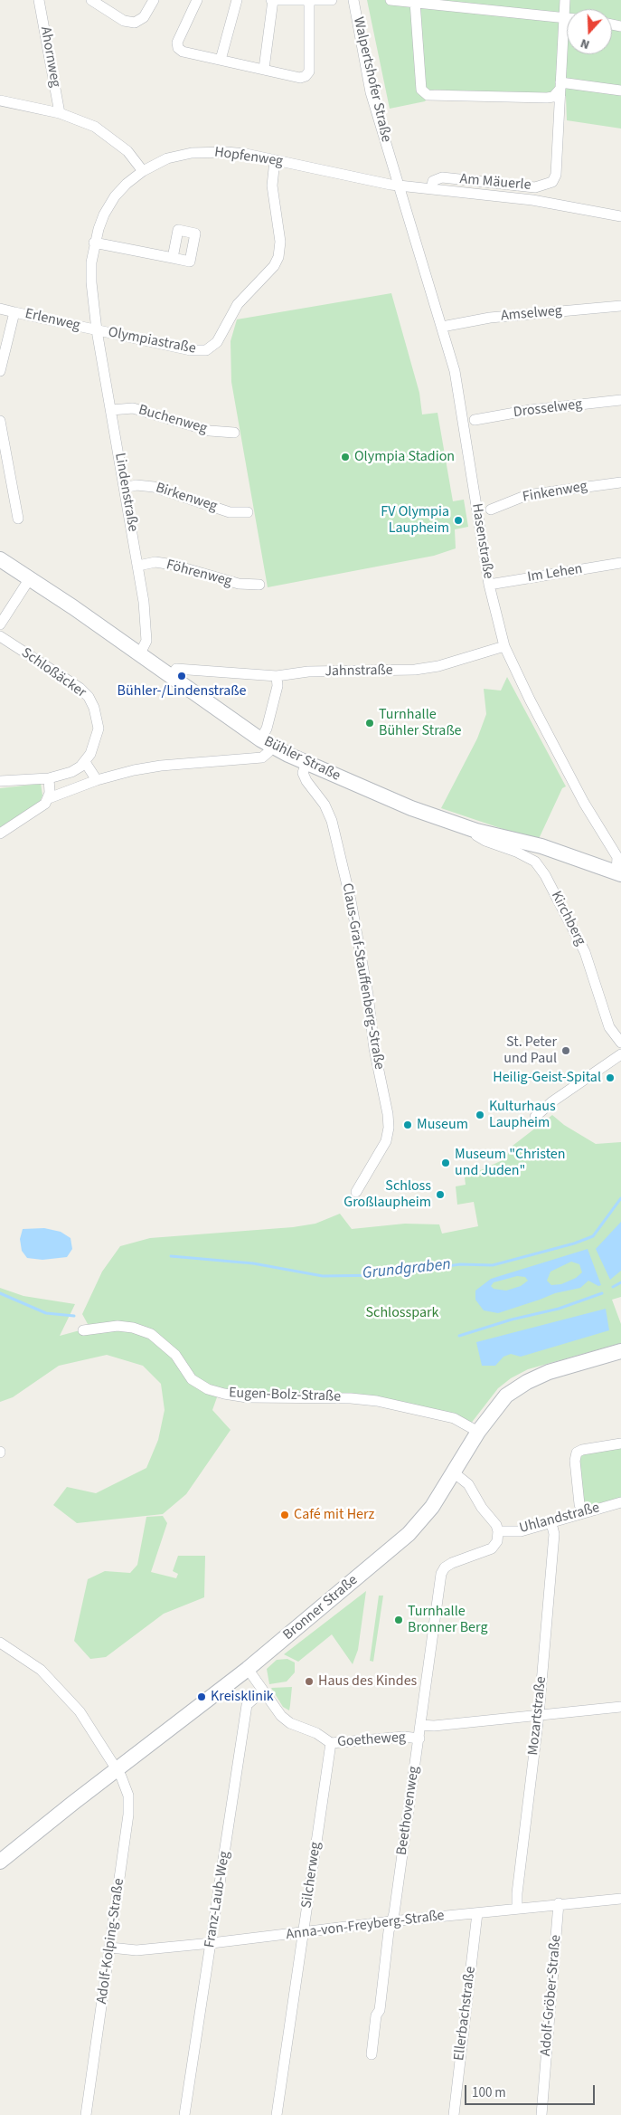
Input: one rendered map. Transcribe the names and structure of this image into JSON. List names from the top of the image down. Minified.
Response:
{"streets":{"street":["Ahornweg","Walpertshofer Straße","Hopfenweg","Am Mäuerle","Amselweg","Erlenweg","Olympiastraße","Drosselweg","Buchenweg","Lindenstraße","Finkenweg","Birkenweg","Hasenstraße","Föhrenweg","Im Lehen","Jahnstraße","Schloßäcker","Bühler Straße","Kirchberg","Claus-Graf-Stauffenberg-Straße","Eugen-Bolz-Straße","Uhlandstraße","Bronner Straße","Mozartstraße","Goetheweg","Beethovenweg","Silcherweg","Franz-Laub-Weg","Anna-von-Freyberg-Straße","Adolf-Kolping-Straße","Adolf-Gröber-Straße","Ellerbachstraße"]},"crossings":[["Ahornweg","Hopfenweg"],["Walpertshofer Straße","Hopfenweg"],["Walpertshofer Straße","Am Mäuerle"],["Walpertshofer Straße","Hasenstraße"],["Hopfenweg","Am Mäuerle"],["Hopfenweg","Erlenweg"],["Hopfenweg","Olympiastraße"],["Hopfenweg","Lindenstraße"],["Hopfenweg","Hasenstraße"],["Am Mäuerle","Hasenstraße"],["Amselweg","Hasenstraße"],["Erlenweg","Olympiastraße"],["Erlenweg","Lindenstraße"],["Olympiastraße","Lindenstraße"],["Buchenweg","Lindenstraße"],["Lindenstraße","Birkenweg"],["Lindenstraße","Föhrenweg"],["Lindenstraße","Bühler Straße"],["Hasenstraße","Im Lehen"],["Hasenstraße","Jahnstraße"],["Hasenstraße","Bühler Straße"],["Jahnstraße","Bühler Straße"],["Bühler Straße","Kirchberg"],["Bühler Straße","Claus-Graf-Stauffenberg-Straße"],["Eugen-Bolz-Straße","Bronner Straße"],["Uhlandstraße","Bronner Straße"],["Uhlandstraße","Mozartstraße"],["Uhlandstraße","Beethovenweg"],["Bronner Straße","Goetheweg"],["Bronner Straße","Adolf-Kolping-Straße"],["Mozartstraße","Goetheweg"],["Mozartstraße","Anna-von-Freyberg-Straße"],["Goetheweg","Beethovenweg"],["Goetheweg","Silcherweg"],["Goetheweg","Franz-Laub-Weg"],["Beethovenweg","Anna-von-Freyberg-Straße"],["Silcherweg","Anna-von-Freyberg-Straße"],["Franz-Laub-Weg","Anna-von-Freyberg-Straße"],["Anna-von-Freyberg-Straße","Adolf-Kolping-Straße"],["Anna-von-Freyberg-Straße","Adolf-Gröber-Straße"],["Anna-von-Freyberg-Straße","Ellerbachstraße"]],"water":["Grundgraben"],"parks":["Schlosspark"],"places":["Olympia Stadion","FV Olympia Laupheim","Bühler-/Lindenstraße","Turnhalle Bühler Straße","St. Peter und Paul","Heilig-Geist-Spital","Kulturhaus Laupheim","Museum","Museum \"Christen und Juden\"","Schloss Großlaupheim","Café mit Herz","Turnhalle Bronner Berg","Haus des Kindes","Kreisklinik"],"scale_bar":"100 m","north":"bottom"}
